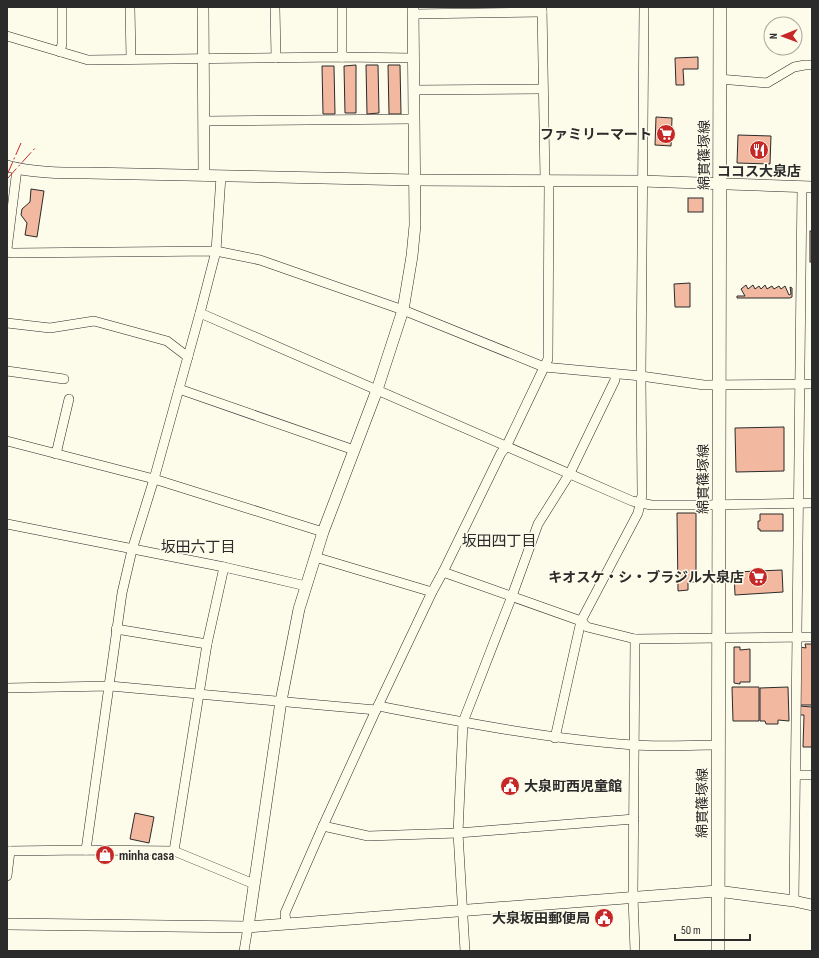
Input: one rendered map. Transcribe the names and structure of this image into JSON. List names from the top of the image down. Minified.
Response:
{"streets":{"main road":["綿貫篠塚線"]},"districts":["坂田四丁目","坂田六丁目"],"places":{"supermarket":["ファミリーマート","キオスケ・シ・ブラジル大泉店"],"restaurant":["ココス大泉店"],"public building":["大泉町西児童館","大泉坂田郵便局"],"shop":["minha casa"]},"scale_bar":"50 m","north":"left"}
